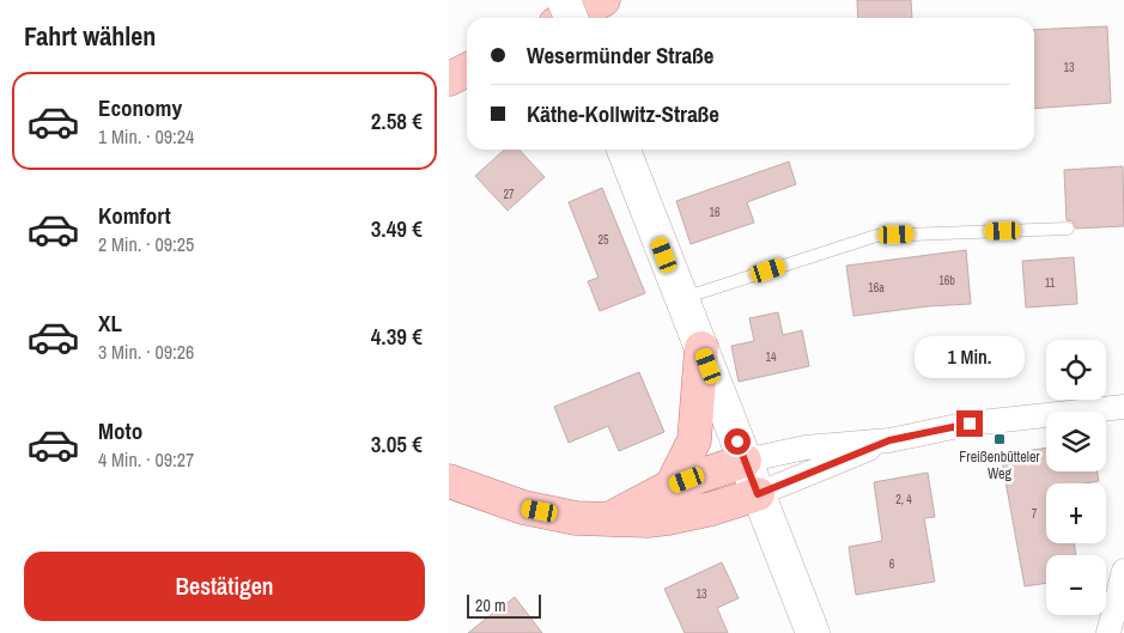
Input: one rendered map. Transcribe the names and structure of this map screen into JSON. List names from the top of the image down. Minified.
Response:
{"places":{"transit":["Freißenbütteler Weg"]},"house_numbers":["13","27","16","25","16b","11","16a","14","2, 4","7","6","13"],"scale_bar":"20 m","page":{"heading":"Fahrt wählen","banner":["Wesermünder Straße","Käthe-Kollwitz-Straße"],"list":[{"name":"Economy","note":"1 Min. · 09:24","value":"2.58 €"},{"name":"Komfort","note":"2 Min. · 09:25","value":"3.49 €"},{"name":"XL","note":"3 Min. · 09:26","value":"4.39 €"},{"name":"Moto","note":"4 Min. · 09:27","value":"3.05 €"}],"bubble":"1 Min.","map_buttons":["+","−"],"buttons":"Bestätigen","scale":"20 m"}}
